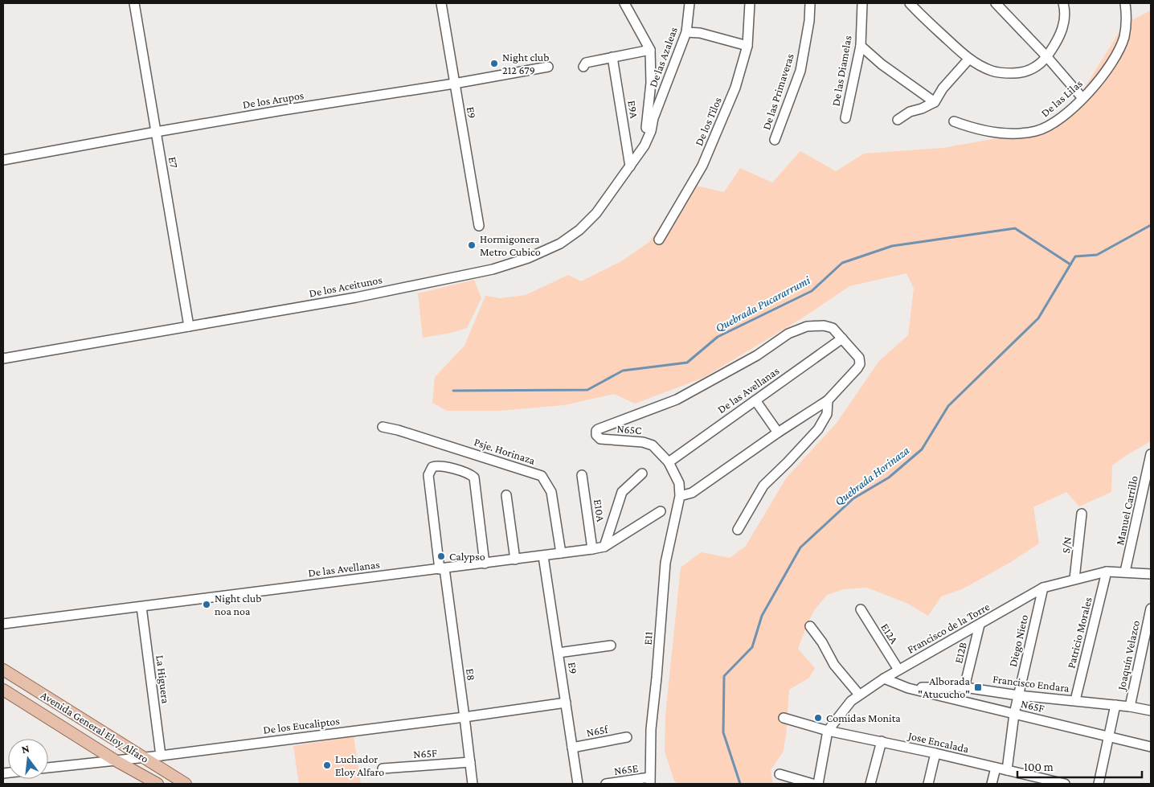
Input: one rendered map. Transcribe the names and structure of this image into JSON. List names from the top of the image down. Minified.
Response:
{"streets":{"main road":["Avenida General Eloy Alfaro"],"street":["De las Azaleas","De las Diamelas","De las Primaveras","De las Lilas","De los Arupos","E9A","E9","De los Tilos","E7","De los Aceitunos","De las Avellanas","N65C","Psje. Horinaza","E10A","Manuel Carrillo","S/N","Francisco de la Torre","Patricio Morales","E12A","E11","Diego Nieto","E12B","Joaquín Velazco","E8","La Higuera","Francisco Endara","N65F","De los Eucaliptos","N65f","Jose Encalada","N65E"]},"crossings":[["De las Azaleas","De los Aceitunos"],["De los Arupos","E9"],["De los Arupos","E7"],["E9A","De los Aceitunos"],["E9","De las Avellanas"],["E9","De los Eucaliptos"],["E9","N65f"],["E7","De los Aceitunos"],["De las Avellanas","N65C"],["De las Avellanas","Psje. Horinaza"],["De las Avellanas","E10A"],["De las Avellanas","E8"],["De las Avellanas","La Higuera"],["N65C","E11"],["Manuel Carrillo","Francisco de la Torre"],["S/N","Francisco de la Torre"],["Francisco de la Torre","Patricio Morales"],["Francisco de la Torre","E12A"],["Francisco de la Torre","Diego Nieto"],["Francisco de la Torre","E12B"],["Francisco de la Torre","Jose Encalada"],["Patricio Morales","Francisco Endara"],["E11","N65E"],["Diego Nieto","Francisco Endara"],["Diego Nieto","N65F"],["Diego Nieto","Jose Encalada"],["E12B","Francisco Endara"],["Joaquín Velazco","Francisco Endara"],["E8","N65F"],["E8","De los Eucaliptos"],["La Higuera","De los Eucaliptos"],["Francisco Endara","N65F"],["De los Eucaliptos","Avenida General Eloy Alfaro"]],"water":["Quebrada Pucararrumi","Quebrada Horinaza"],"places":{"other":["Night club 212 679","Hormigonera Metro Cubico","Calypso","Night club noa noa","Comidas Monita","Luchador Eloy Alfaro"],"transit":["Alborada \"Atucucho\""]},"scale_bar":"100 m","north":"top"}
